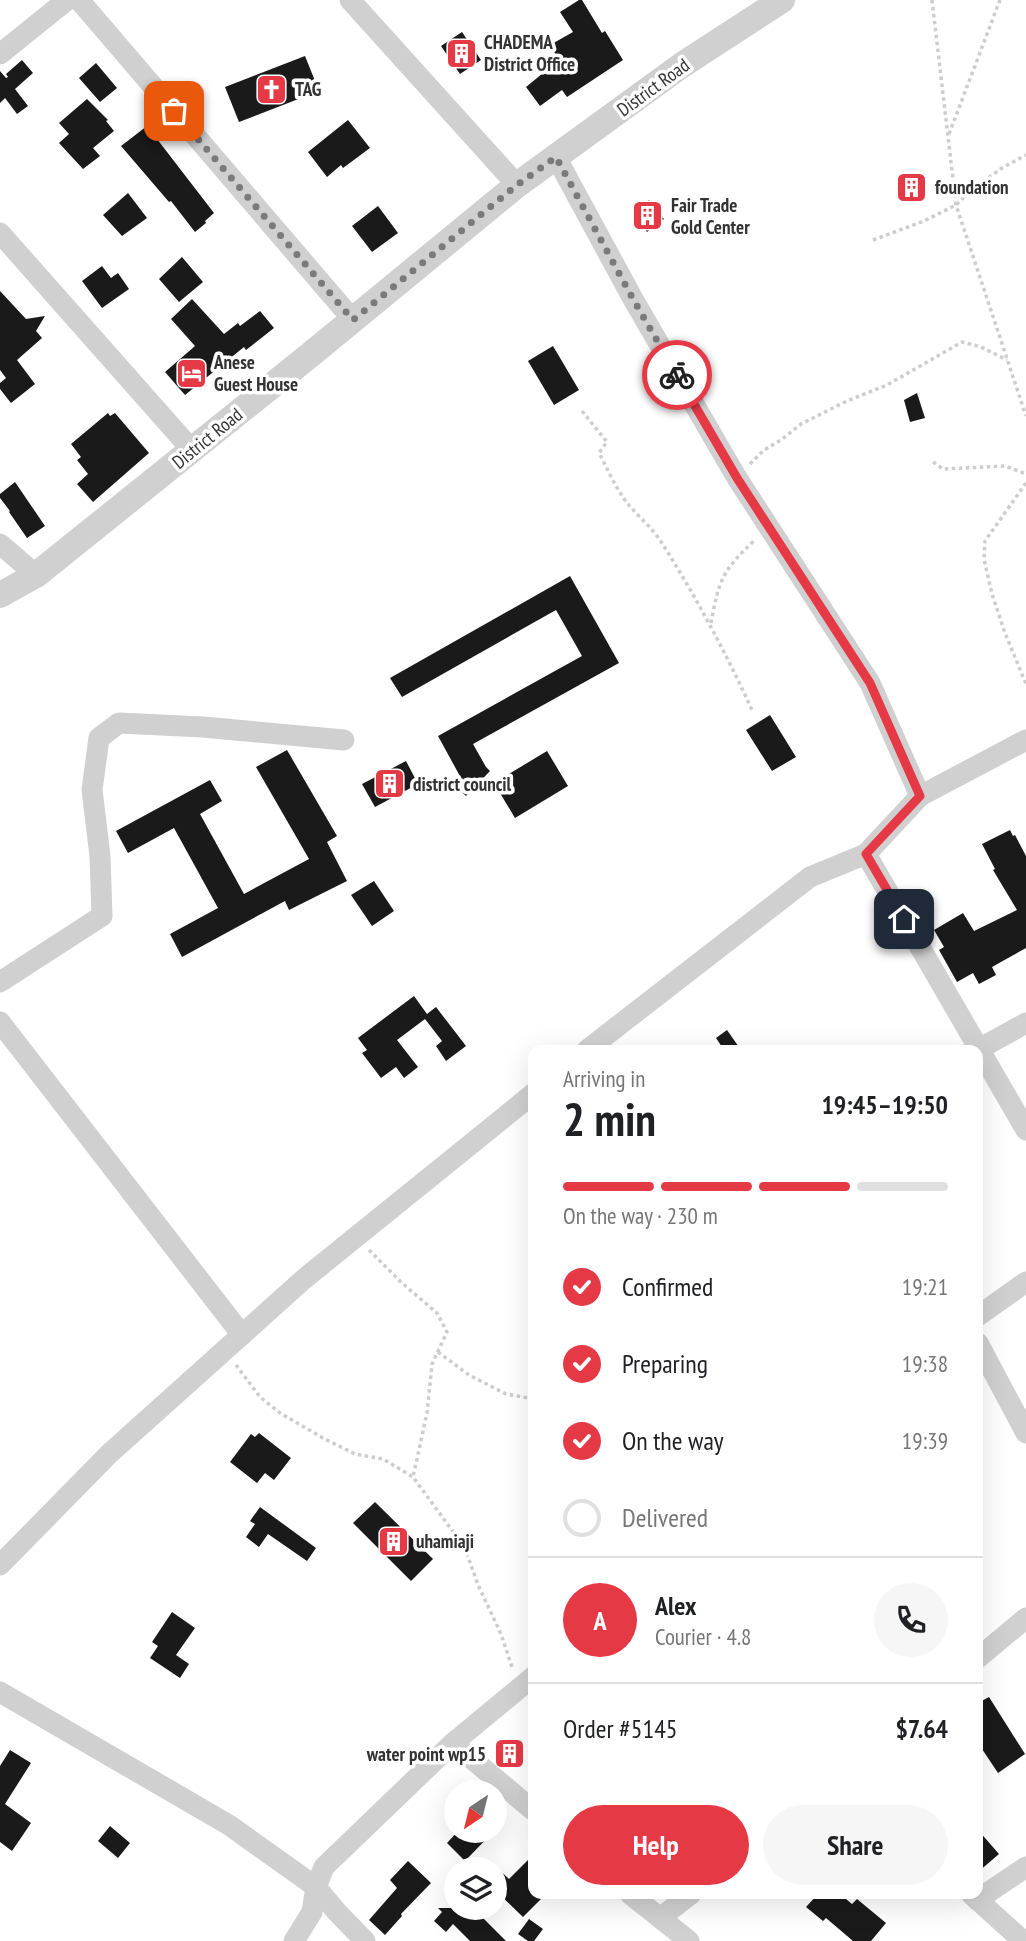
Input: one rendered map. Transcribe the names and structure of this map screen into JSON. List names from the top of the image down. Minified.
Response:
{"streets":{"street":["District Road"]},"places":{"building":["CHADEMA District Office","foundation","Fair Trade Gold Center","district council","uhamiaji","water point wp15"],"church":["TAG"],"hotel":["Anese Guest House"]},"north":"bottom left","page":{"heading":["2 min","Arriving in","19:45–19:50"],"panel":["Alex","Courier · 4.8","Order #5145","$7.64"],"bar":"On the way · 230 m","list":[["Confirmed","19:21"],["Preparing","19:38"],["On the way","19:39"],"Delivered"],"round":"A","buttons":["Help","Share"]}}
